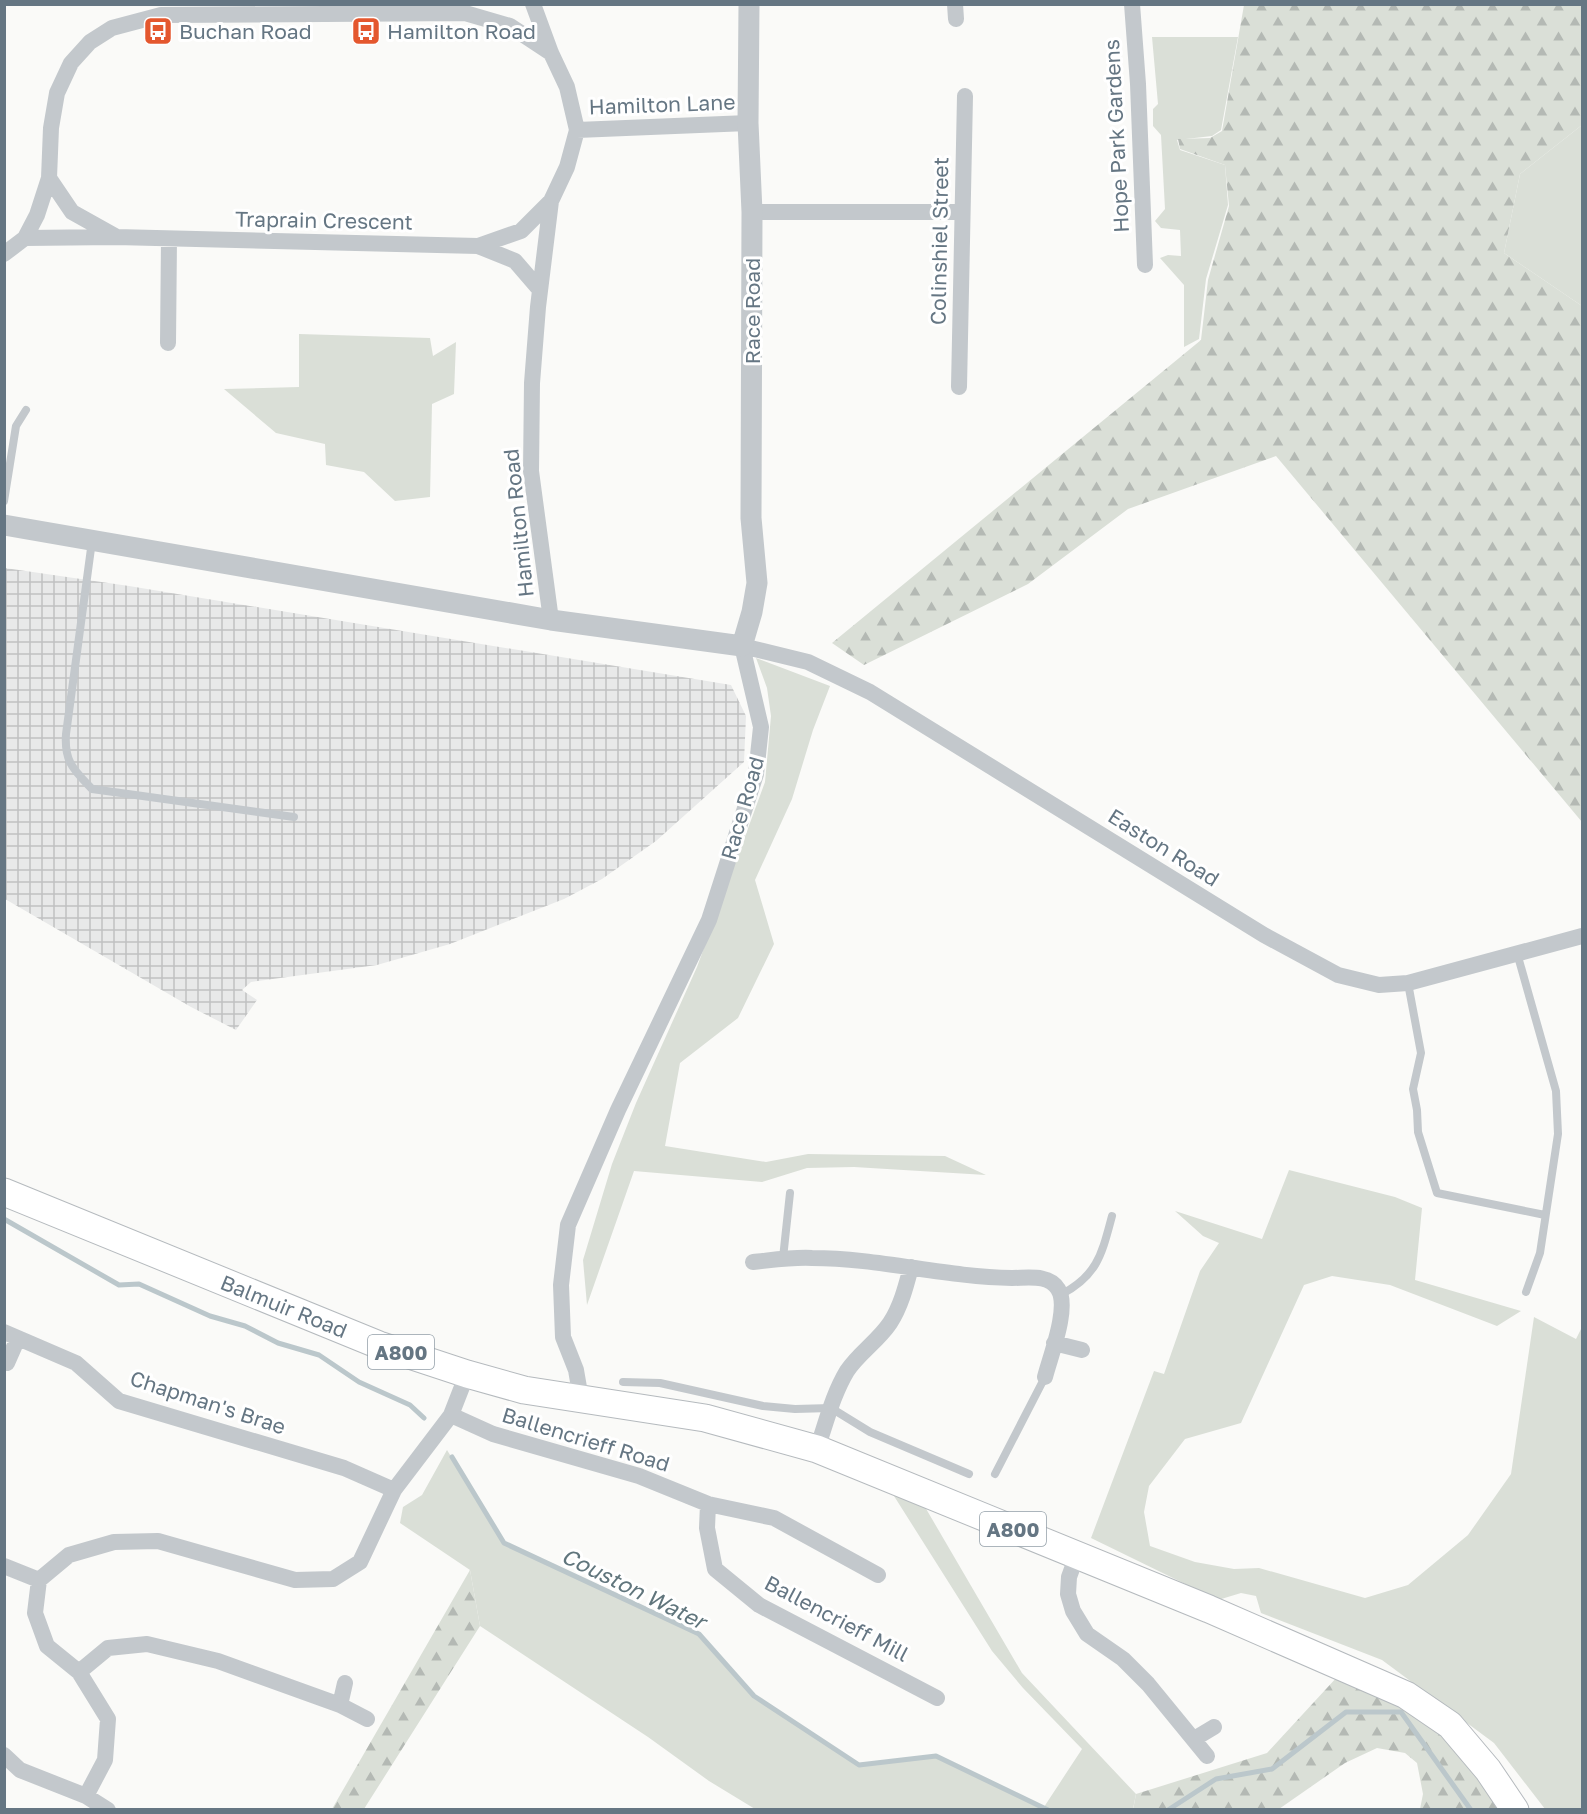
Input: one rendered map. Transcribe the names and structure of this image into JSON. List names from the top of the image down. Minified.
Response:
{"streets":{"main road":["Balmuir Road","A800"],"street":["Hamilton Lane","Hope Park Gardens","Traprain Crescent","Colinshiel Street","Race Road","Hamilton Road","Easton Road","Chapman's Brae","Ballencrieff Road","Ballencrieff Mill"]},"crossings":[["Hamilton Lane","Race Road"],["Hamilton Lane","Hamilton Road"],["Traprain Crescent","Hamilton Road"],["Race Road","Easton Road"],["Race Road","Balmuir Road"],["Balmuir Road","A800"],["Ballencrieff Road","Ballencrieff Mill"]],"water":["Couston Water"],"places":{"bus stop":["Buchan Road","Hamilton Road"]}}
